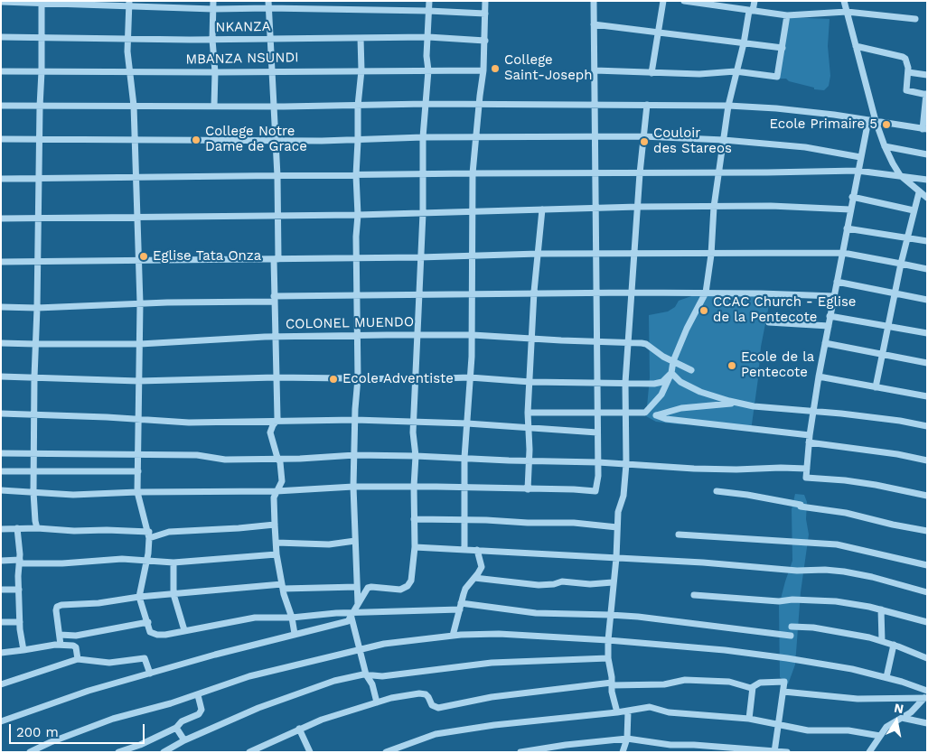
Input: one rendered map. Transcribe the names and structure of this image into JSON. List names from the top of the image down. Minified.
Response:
{"streets":{"street":["NKANZA","MBANZA NSUNDI","COLONEL MUENDO"]},"places":["College Saint-Joseph","Ecole Primaire 5","College Notre Dame de Grace","Couloir des Stareos","Eglise Tata Onza","CCAC Church - Eglise de la Pentecote","Ecole de la Pentecote","Ecole Adventiste"],"scale_bar":"200 m","north":"top"}
